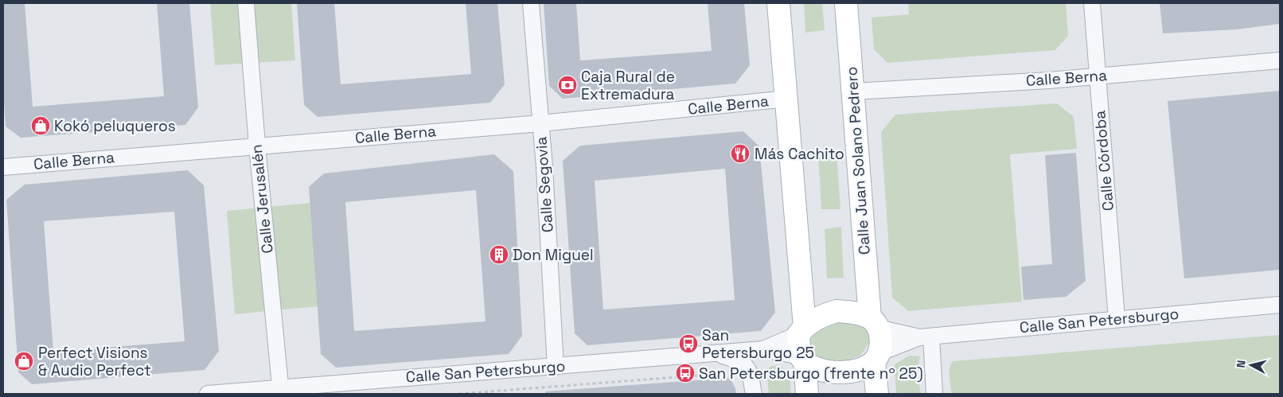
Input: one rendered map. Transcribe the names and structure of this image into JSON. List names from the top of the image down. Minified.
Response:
{"streets":{"main road":["Calle Juan Solano Pedrero"],"street":["Calle Berna","Calle Córdoba","Calle Segovia","Calle Jerusalén","Calle San Petersburgo"]},"crossings":[["Calle Berna","Calle Juan Solano Pedrero"],["Calle Berna","Calle Córdoba"],["Calle Berna","Calle Segovia"],["Calle Berna","Calle Jerusalén"],["Calle Juan Solano Pedrero","Calle San Petersburgo"],["Calle Córdoba","Calle San Petersburgo"],["Calle Segovia","Calle San Petersburgo"],["Calle Jerusalén","Calle San Petersburgo"]],"places":{"bank":["Caja Rural de Extremadura"],"shop":["Kokó peluqueros","Perfect Visions & Audio Perfect"],"restaurant":["Más Cachito"],"building":["Don Miguel"],"bus stop":["San Petersburgo 25","San Petersburgo (frente nº 25)"]},"north":"left"}
